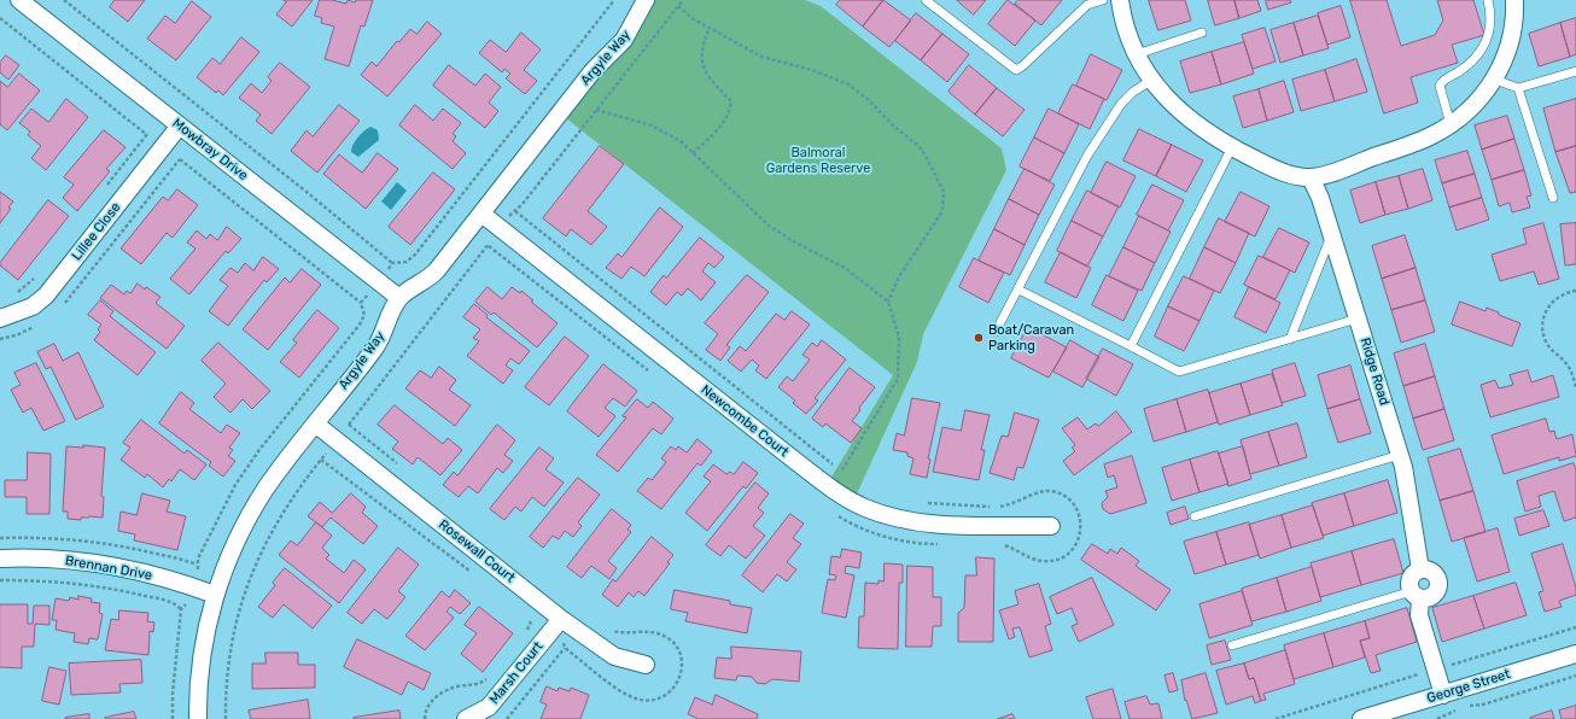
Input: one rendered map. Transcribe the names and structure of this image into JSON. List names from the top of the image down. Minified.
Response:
{"streets":{"street":["Argyle Way","Mowbray Drive","Lillee Close","Ridge Road","Newcombe Court","Rosewall Court","Brennan Drive","Marsh Court","George Street"]},"crossings":[["Argyle Way","Mowbray Drive"],["Argyle Way","Newcombe Court"],["Argyle Way","Rosewall Court"],["Argyle Way","Brennan Drive"],["Mowbray Drive","Lillee Close"],["Rosewall Court","Marsh Court"]],"parks":["Balmoral Gardens Reserve"],"places":["Boat/Caravan Parking"]}
